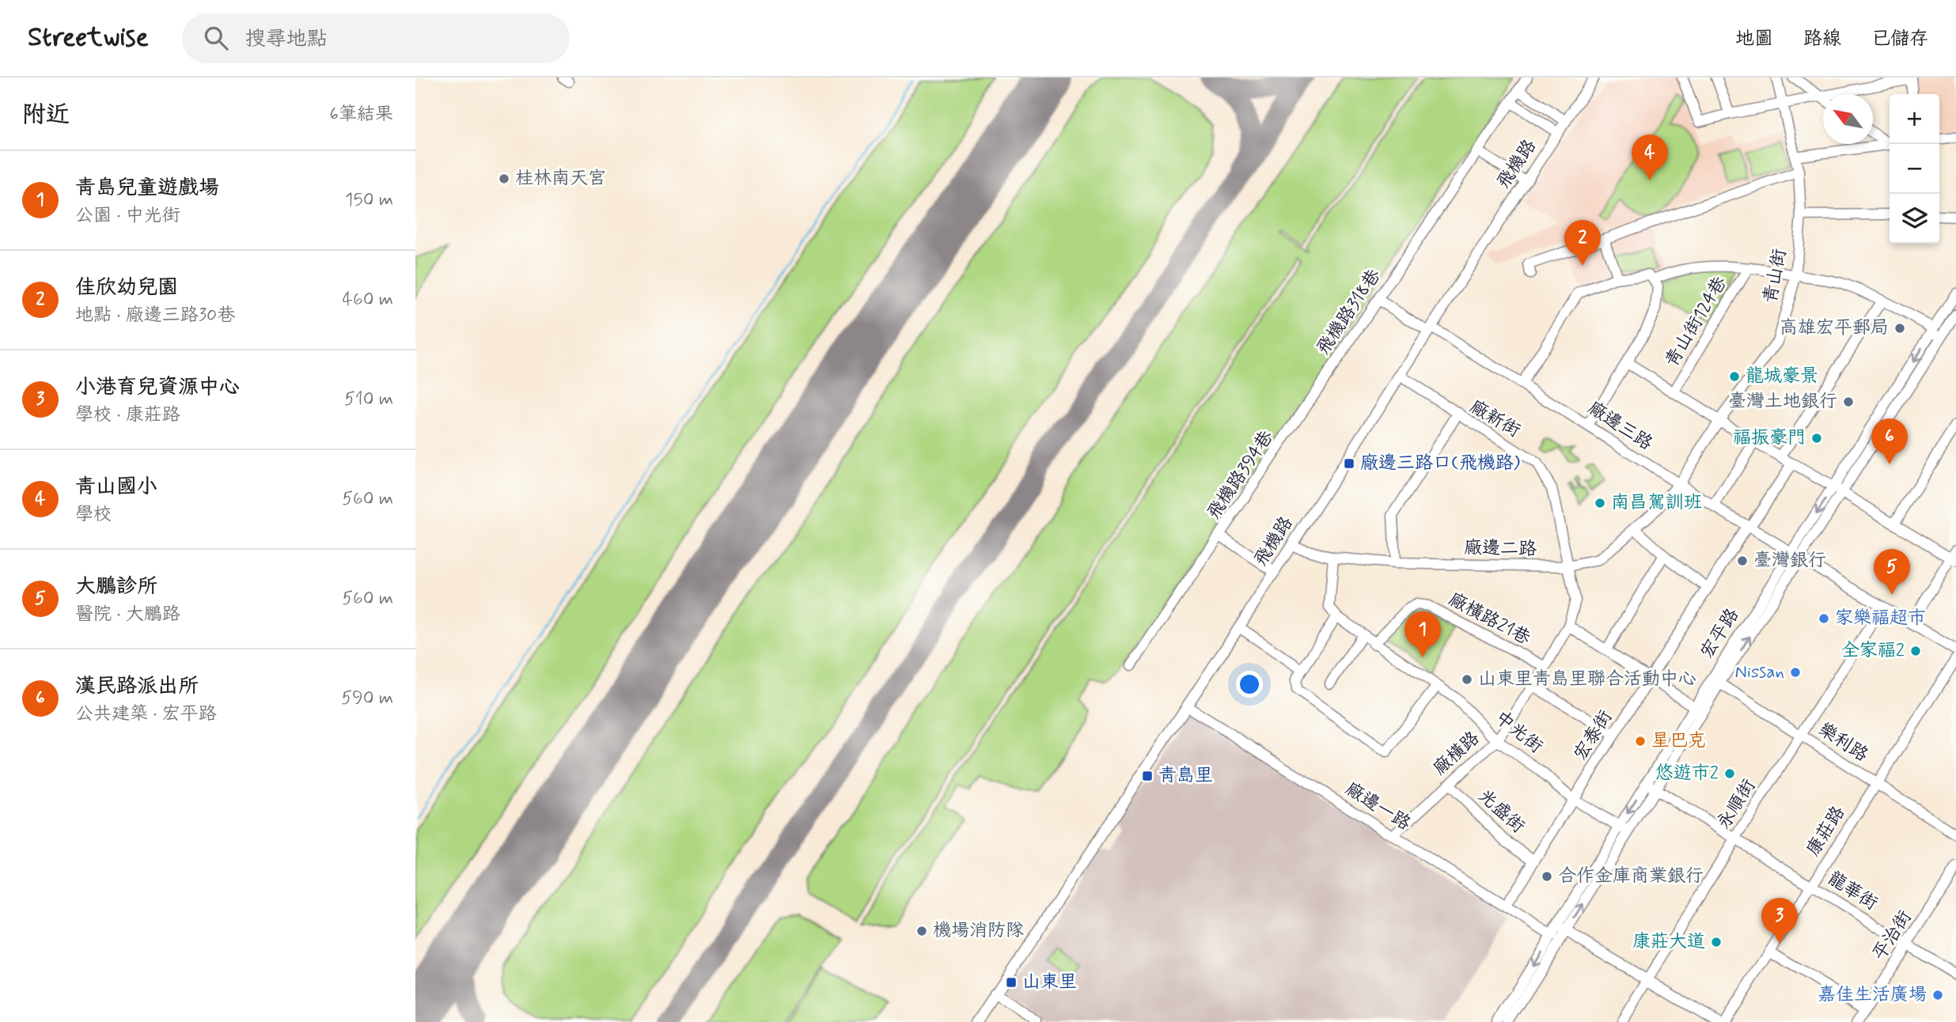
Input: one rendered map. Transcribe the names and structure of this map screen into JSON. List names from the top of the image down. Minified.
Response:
{"streets":{"street":["飛機路","青山街","飛機路318巷","青山街124巷","廠新街","廠邊三路","飛機路394巷","廠邊二路","廠橫路21巷","宏平路","中光街","宏泰街","樂利路","廠橫路","永順街","廠邊一路","光盛街","康莊路","龍華街","平治街"]},"crossings":[["飛機路","廠邊三路"],["飛機路","廠邊二路"],["飛機路","廠邊一路"],["青山街","青山街124巷"],["青山街","廠邊三路"],["青山街","廠邊二路"],["飛機路318巷","廠邊三路"],["飛機路318巷","飛機路394巷"],["青山街124巷","宏平路"],["青山街124巷","宏泰街"],["廠新街","廠邊二路"],["廠新街","廠橫路"],["廠邊三路","廠邊二路"],["廠邊三路","宏平路"],["廠邊三路","宏泰街"],["廠邊三路","永順街"],["廠邊二路","廠橫路"],["廠橫路21巷","中光街"],["廠橫路21巷","廠橫路"],["宏平路","中光街"],["宏平路","樂利路"],["宏平路","廠邊一路"],["宏平路","龍華街"],["中光街","宏泰街"],["中光街","廠橫路"],["宏泰街","廠邊一路"],["宏泰街","光盛街"],["樂利路","永順街"],["樂利路","康莊路"],["廠橫路","廠邊一路"],["廠橫路","光盛街"],["永順街","龍華街"],["康莊路","龍華街"],["龍華街","平治街"]],"places":{"other":["桂林南天宮","高雄宏平郵局","龍城豪景","臺灣土地銀行","福振豪門","南昌駕訓班","臺灣銀行","家樂福超市","全家福2","Nissan","山東里青島里聯合活動中心","星巴克","悠遊市2","合作金庫商業銀行","機場消防隊","康莊大道","嘉佳生活廣場"],"transit":["廠邊三路口(飛機路)","青島里","山東里"]},"north":"top left","page":{"header":"Streetwise","search":"搜尋地點","nav":["地圖","路線","已儲存"],"heading":["附近","6筆結果"],"map_buttons":["+","−"],"pins":["4","2","6","5","1","3"],"list":[{"mark":"1","name":"青島兒童遊戲場","note":"公園 · 中光街","value":"150 m"},{"mark":"2","name":"佳欣幼兒園","note":"地點 · 廠邊三路30巷","value":"460 m"},{"mark":"3","name":"小港育兒資源中心","note":"學校 · 康莊路","value":"510 m"},{"mark":"4","name":"青山國小","note":"學校","value":"560 m"},{"mark":"5","name":"大鵬診所","note":"醫院 · 大鵬路","value":"560 m"},{"mark":"6","name":"漢民路派出所","note":"公共建築 · 宏平路","value":"590 m"}]}}
